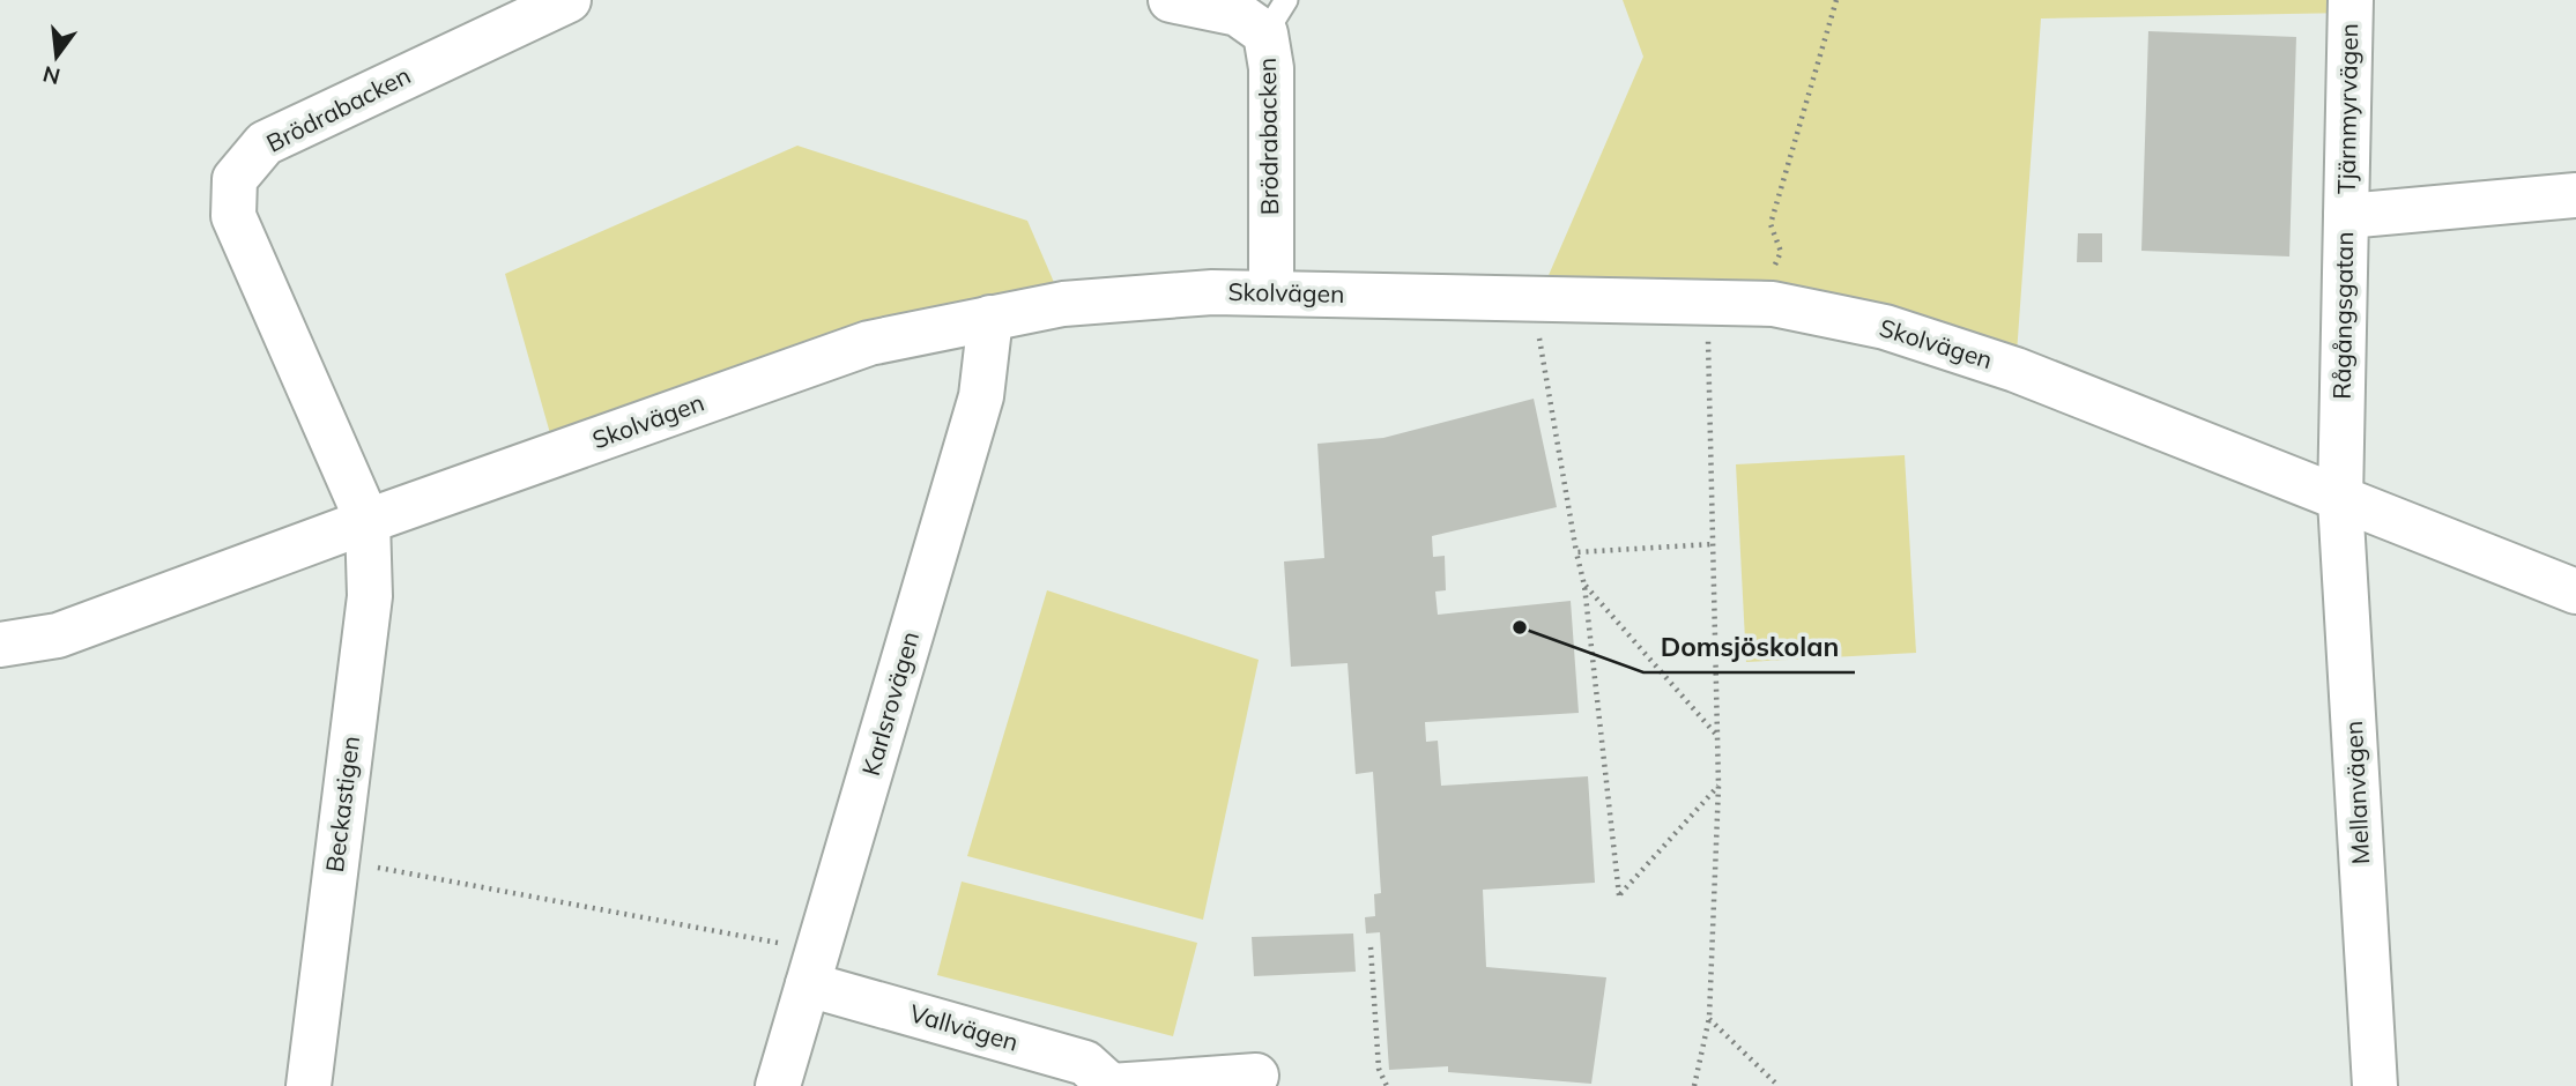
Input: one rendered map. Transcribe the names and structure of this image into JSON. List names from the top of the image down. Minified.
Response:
{"streets":{"street":["Tjärnmyrvägen","Brödrabacken","Skolvägen","Rågångsgatan","Karlsrovägen","Mellanvägen","Beckastigen","Vallvägen"]},"crossings":[["Tjärnmyrvägen","Rågångsgatan"],["Brödrabacken","Skolvägen"],["Brödrabacken","Beckastigen"],["Skolvägen","Rågångsgatan"],["Skolvägen","Karlsrovägen"],["Skolvägen","Mellanvägen"],["Skolvägen","Beckastigen"],["Rågångsgatan","Mellanvägen"],["Karlsrovägen","Vallvägen"]],"places":["Domsjöskolan"],"north":"bottom"}
